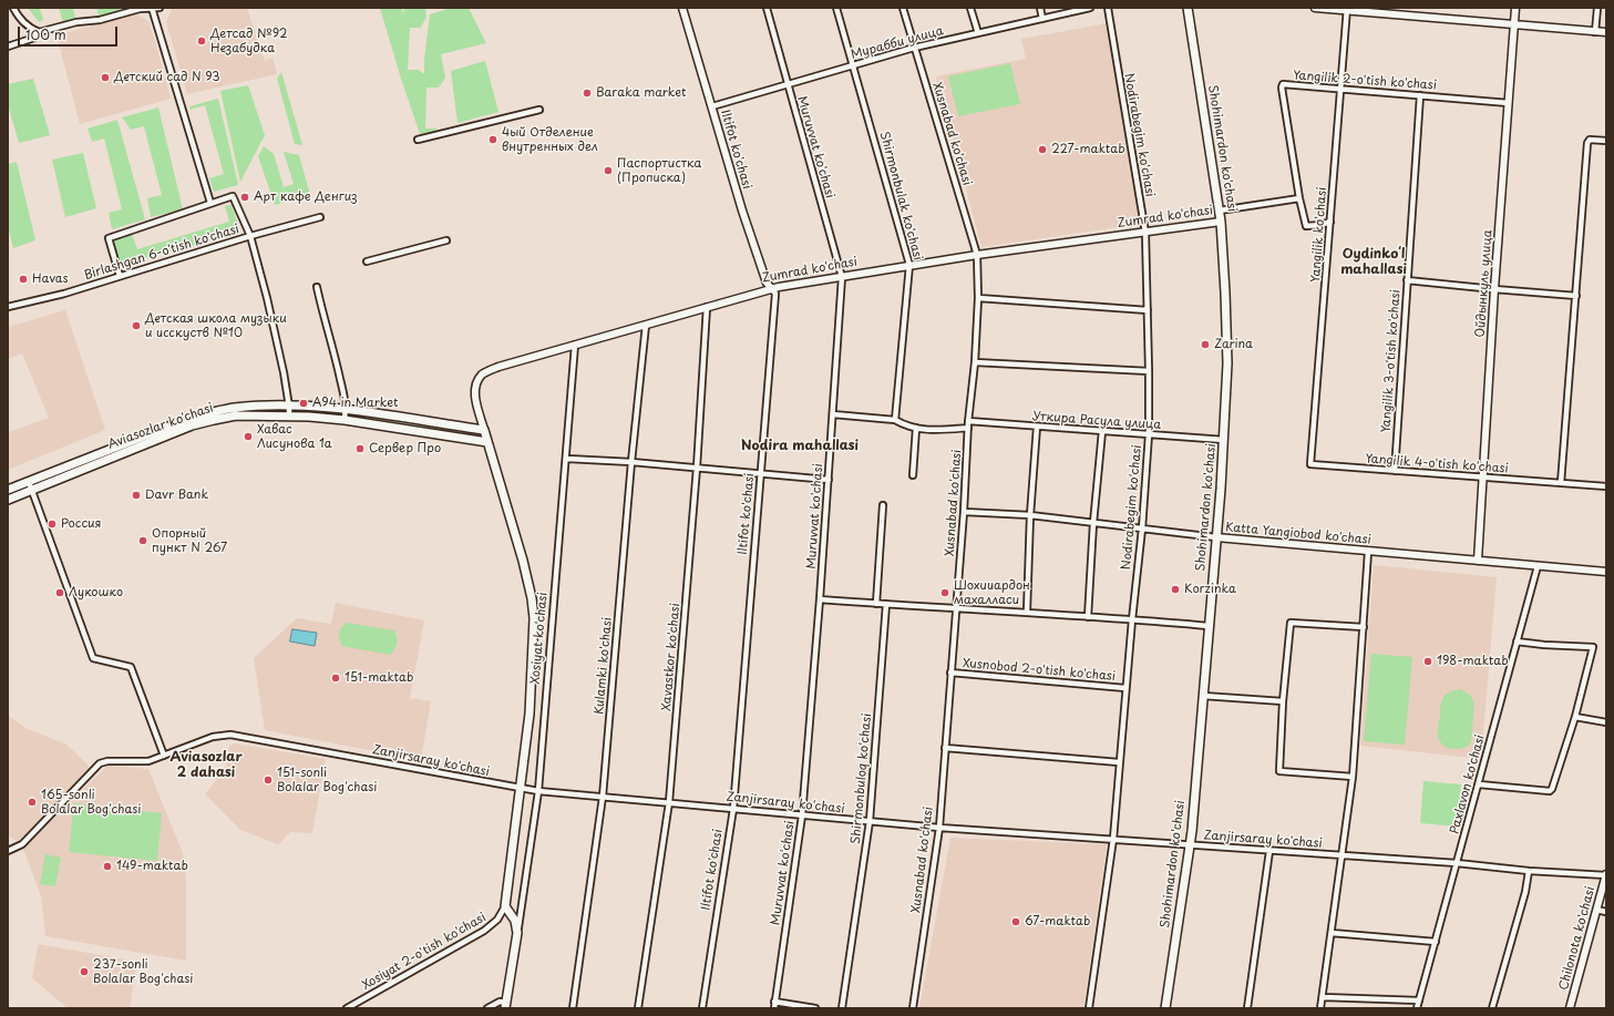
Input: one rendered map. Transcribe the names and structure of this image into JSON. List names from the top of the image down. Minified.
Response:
{"streets":{"main road":["Shohimardon ko'chasi","Zumrad ko'chasi","Aviasozlar ko'chasi","Xosiyat ko'chasi"],"street":["Мурабби улица","Yangilik 2-o'tish ko'chasi","Xusnabad ko'chasi","Nodirabegim ko'chasi","Muruvvat ko'chasi","Iltifot ko'chasi","Shirmonbulak ko'chasi","Yangilik ko'chasi","Birlashgan 6-o'tish ko'chasi","Ойдынкуль улица","Yangilik 3-o'tish ko'chasi","Уткира Расула улица","Yangilik 4-o'tish ko'chasi","Katta Yangiobod ko'chasi","Xavastkor ko'chasi","Kulamki ko'chasi","Xusnobod 2-o'tish ko'chasi","Zanjirsaray ko'chasi","Shirmonbuloq ko'chasi","Paxlavon ko'chasi","Chilonota ko'chasi","Xosiyat 2-o'tish ko'chasi"]},"crossings":[["Мурабби улица","Xusnabad ko'chasi"],["Мурабби улица","Muruvvat ko'chasi"],["Мурабби улица","Iltifot ko'chasi"],["Мурабби улица","Shirmonbulak ko'chasi"],["Yangilik 2-o'tish ko'chasi","Yangilik ko'chasi"],["Yangilik 2-o'tish ko'chasi","Ойдынкуль улица"],["Yangilik 2-o'tish ko'chasi","Yangilik 3-o'tish ko'chasi"],["Xusnabad ko'chasi","Zumrad ko'chasi"],["Xusnabad ko'chasi","Уткира Расула улица"],["Xusnabad ko'chasi","Katta Yangiobod ko'chasi"],["Xusnabad ko'chasi","Xusnobod 2-o'tish ko'chasi"],["Xusnabad ko'chasi","Zanjirsaray ko'chasi"],["Nodirabegim ko'chasi","Zumrad ko'chasi"],["Nodirabegim ko'chasi","Уткира Расула улица"],["Nodirabegim ko'chasi","Katta Yangiobod ko'chasi"],["Nodirabegim ko'chasi","Xusnobod 2-o'tish ko'chasi"],["Nodirabegim ko'chasi","Zanjirsaray ko'chasi"],["Muruvvat ko'chasi","Zumrad ko'chasi"],["Muruvvat ko'chasi","Zanjirsaray ko'chasi"],["Shohimardon ko'chasi","Zumrad ko'chasi"],["Shohimardon ko'chasi","Уткира Расула улица"],["Shohimardon ko'chasi","Katta Yangiobod ko'chasi"],["Shohimardon ko'chasi","Zanjirsaray ko'chasi"],["Iltifot ko'chasi","Zumrad ko'chasi"],["Iltifot ko'chasi","Zanjirsaray ko'chasi"],["Shirmonbulak ko'chasi","Zumrad ko'chasi"],["Zumrad ko'chasi","Aviasozlar ko'chasi"],["Zumrad ko'chasi","Xosiyat ko'chasi"],["Zumrad ko'chasi","Xavastkor ko'chasi"],["Zumrad ko'chasi","Kulamki ko'chasi"],["Yangilik ko'chasi","Yangilik 4-o'tish ko'chasi"],["Ойдынкуль улица","Yangilik 3-o'tish ko'chasi"],["Ойдынкуль улица","Yangilik 4-o'tish ko'chasi"],["Ойдынкуль улица","Katta Yangiobod ko'chasi"],["Yangilik 3-o'tish ko'chasi","Yangilik 4-o'tish ko'chasi"],["Aviasozlar ko'chasi","Xosiyat ko'chasi"],["Katta Yangiobod ko'chasi","Paxlavon ko'chasi"],["Xosiyat ko'chasi","Zanjirsaray ko'chasi"],["Xosiyat ko'chasi","Xosiyat 2-o'tish ko'chasi"],["Xavastkor ko'chasi","Zanjirsaray ko'chasi"],["Kulamki ko'chasi","Zanjirsaray ko'chasi"],["Zanjirsaray ko'chasi","Shirmonbuloq ko'chasi"],["Zanjirsaray ko'chasi","Paxlavon ko'chasi"],["Zanjirsaray ko'chasi","Chilonota ko'chasi"]],"districts":["Oydinkoʻl mahallasi","Nodira mahallasi","Aviasozlar 2 dahasi"],"places":["Детсад №92 Незабудка","Детский сад N 93","Baraka market","4ый Отделение внутренных дел","227-maktab","Паспортистка (Прописка)","Арт кафе Денгиз","Havas","Детская школа музыки и исскуств №10","Zarina","A94 in Market","Хавас Лисунова 1а","Сервер Про","Davr Bank","Россия","Опорный пункт N 267","Korzinka","Лукошко","Шохииардон махалласи","198-maktab","151-maktab","151-sonli Bolalar Bog'chasi","165-sonli Bolalar Bog'chasi","149-maktab","67-maktab","237-sonli Bolalar Bog'chasi"],"scale_bar":"100 m"}
